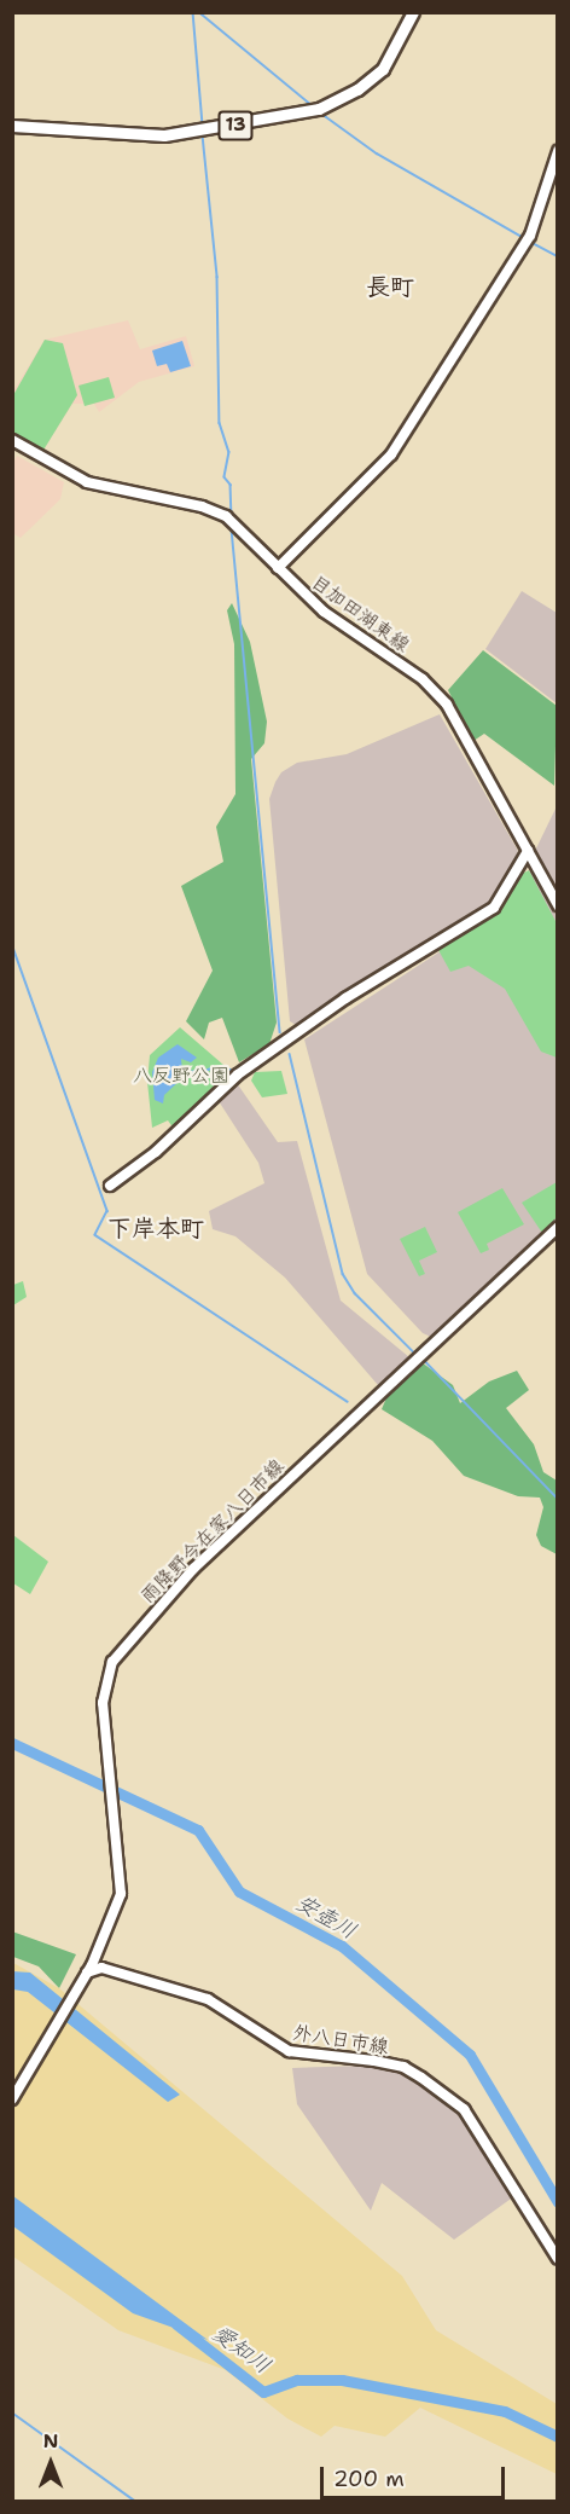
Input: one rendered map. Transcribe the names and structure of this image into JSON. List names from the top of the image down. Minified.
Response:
{"streets":{"main road":["13","目加田湖東線","雨降野今在家八日市線","外八日市線"]},"crossings":[["雨降野今在家八日市線","外八日市線"]],"districts":["長町","下岸本町"],"water":["安壺川","愛知川"],"parks":["八反野公園"],"scale_bar":"200 m","north":"top"}
